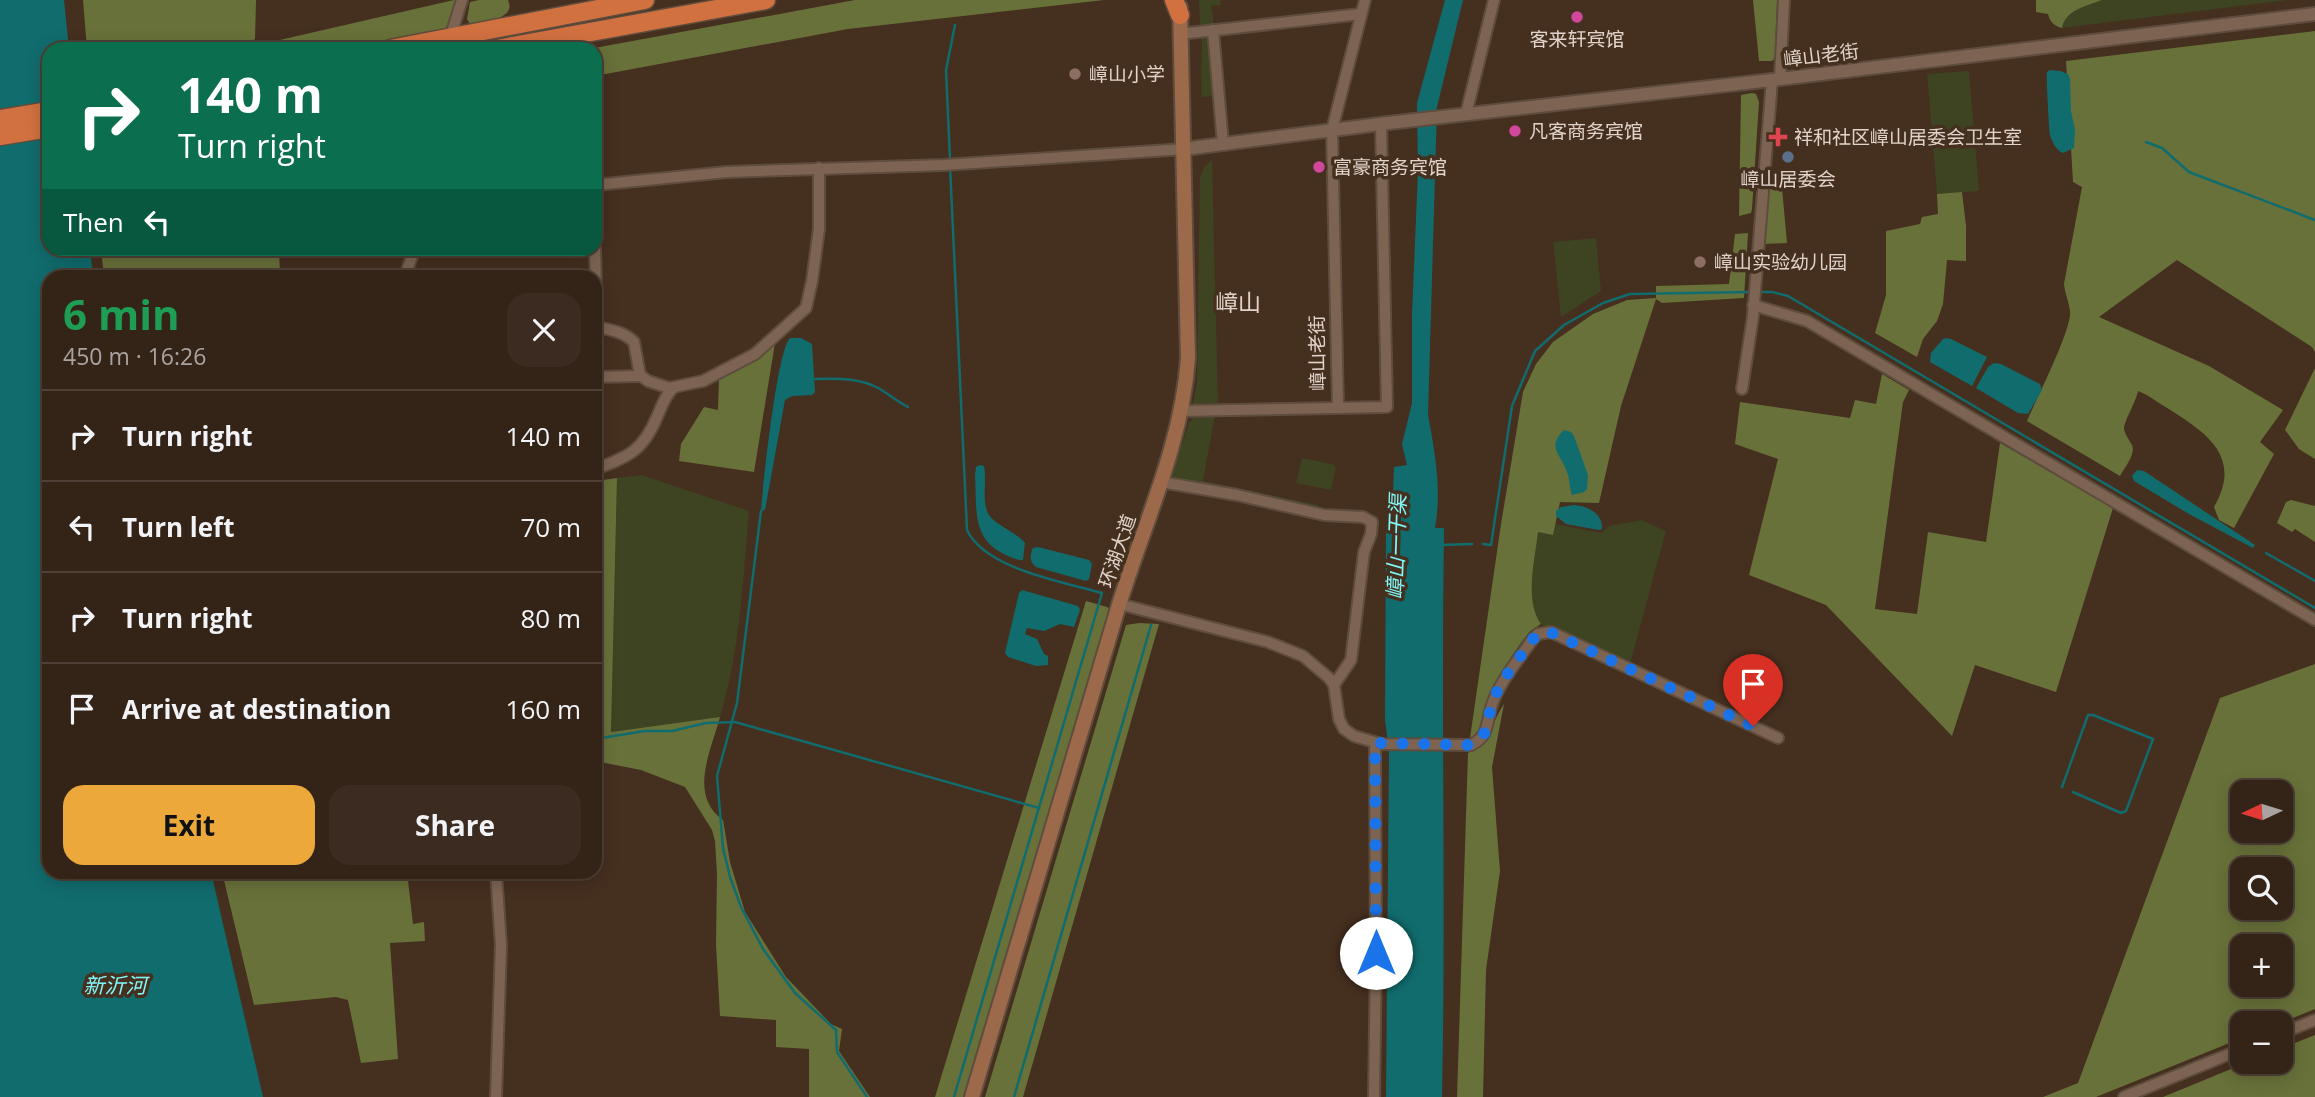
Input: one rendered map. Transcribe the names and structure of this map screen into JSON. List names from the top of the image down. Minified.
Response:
{"streets":{"main road":["环湖大道"],"street":["嶂山老街"]},"crossings":[["嶂山老街","环湖大道"]],"districts":["嶂山"],"water":["嶂山一干渠","新沂河"],"places":{"other":["客来轩宾馆","嶂山小学","凡客商务宾馆","嶂山居委会","富豪商务宾馆","嶂山实验幼儿园"],"health":["祥和社区嶂山居委会卫生室"]},"north":"left","page":{"turn":["140 m","Turn right"],"then":"Then","heading":["6 min","450 m · 16:26"],"list":[{"name":"Turn right","value":"140 m"},{"name":"Turn left","value":"70 m"},{"name":"Turn right","value":"80 m"},{"name":"Arrive at destination","value":"160 m"}],"buttons":["Exit","Share"],"map_buttons":["+","−"]}}
